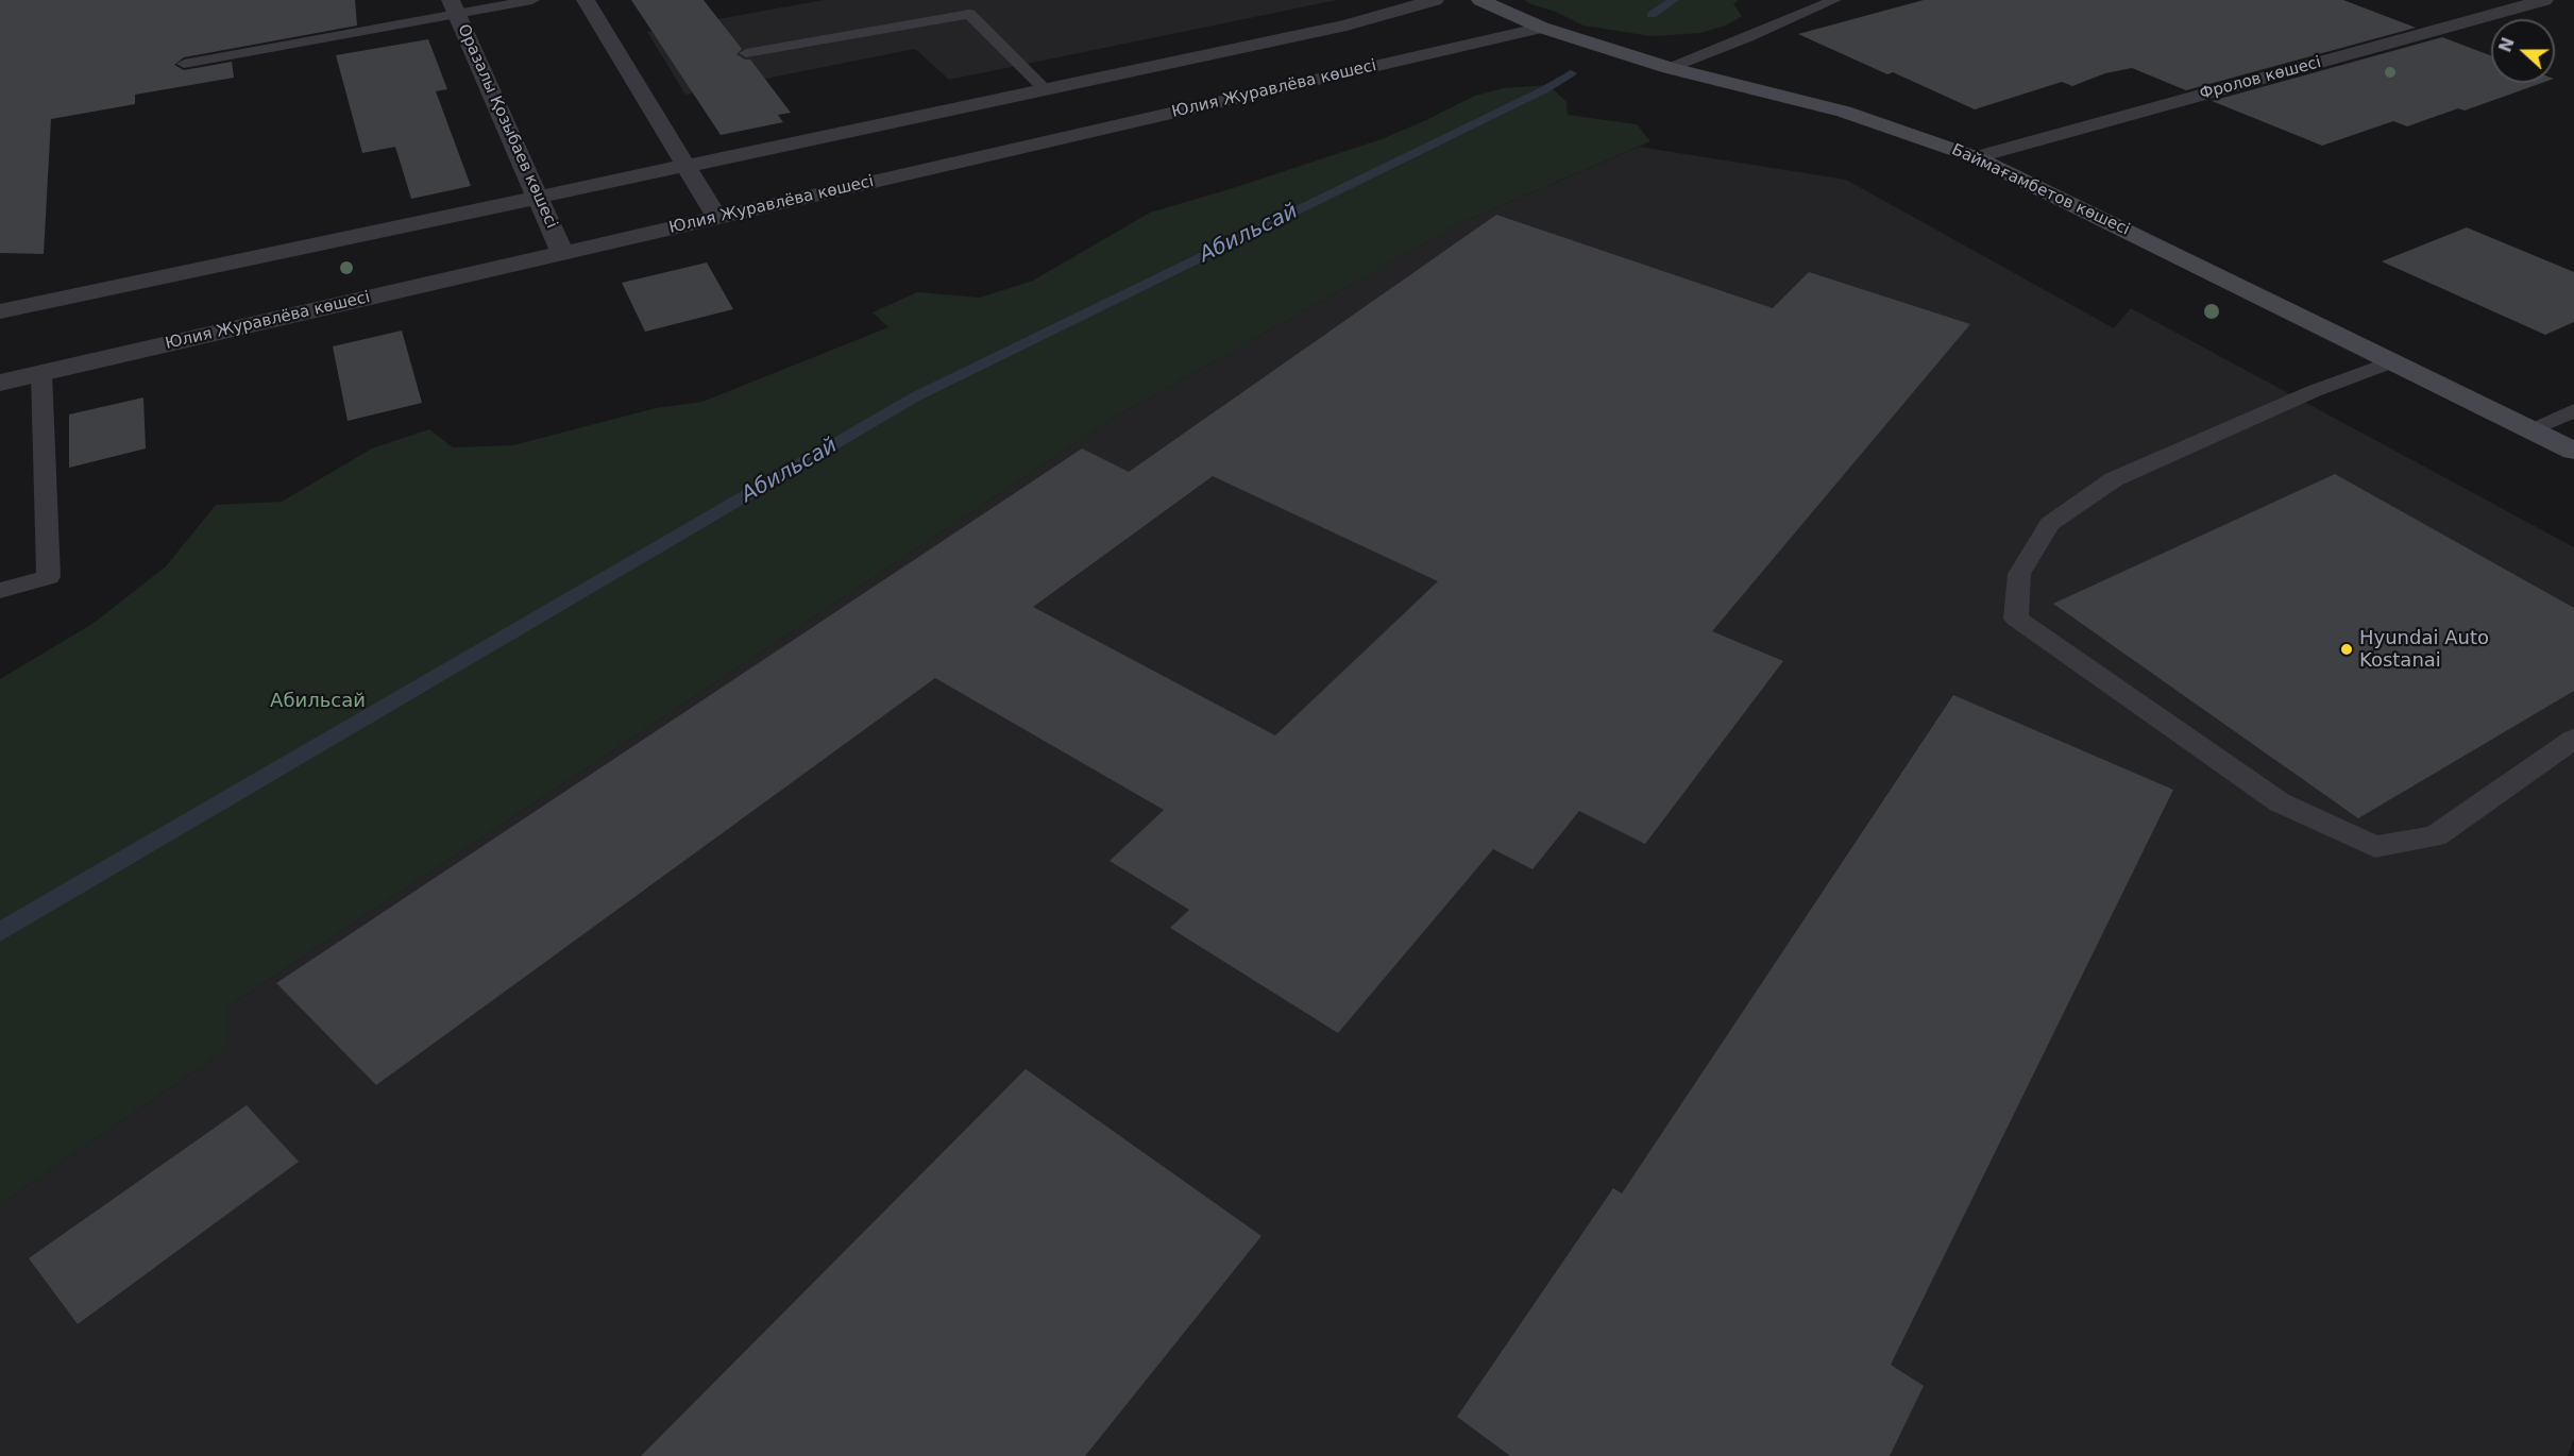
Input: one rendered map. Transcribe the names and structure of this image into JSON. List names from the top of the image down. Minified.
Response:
{"streets":{"main road":["Баймағамбетов көшесі"],"street":["Фролов көшесі","Юлия Журавлёва көшесі","Оразалы Қозыбаев көшесі"]},"crossings":[["Фролов көшесі","Баймағамбетов көшесі"],["Юлия Журавлёва көшесі","Оразалы Қозыбаев көшесі"],["Юлия Журавлёва көшесі","Баймағамбетов көшесі"]],"water":["Абильсай"],"parks":["Абильсай"],"places":["Hyundai Auto Kostanai"],"north":"left"}
